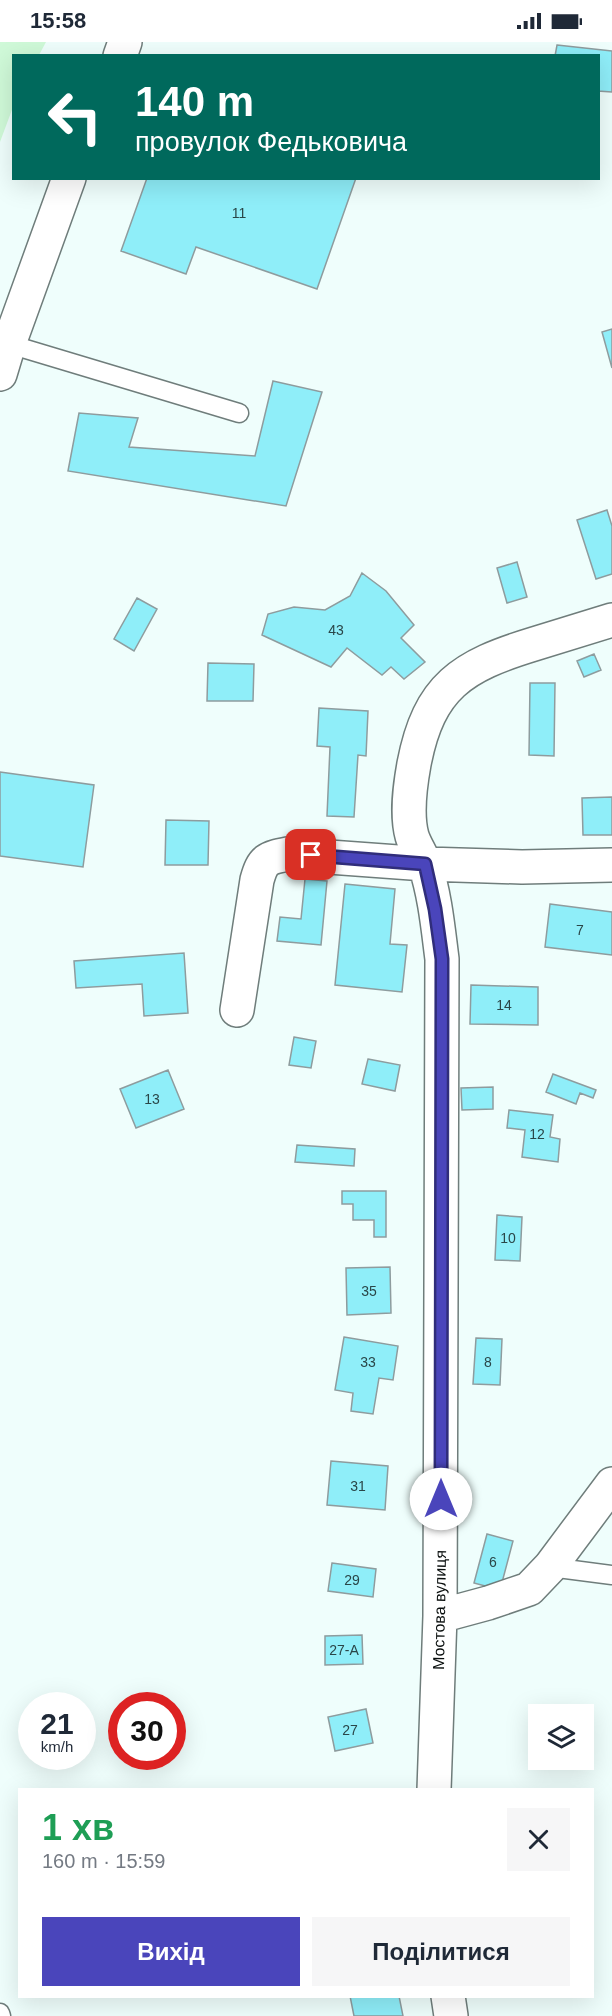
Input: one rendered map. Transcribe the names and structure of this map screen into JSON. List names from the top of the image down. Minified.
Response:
{"streets":{"street":["Мостова вулиця"]},"house_numbers":["11","43","7","14","13","12","10","35","33","8","31","6","29","27-А","27"],"page":{"status":"15:58","turn":["140 m","провулок Федьковича"],"speed":"21 km/h","limit":"30","heading":["1 хв","160 m · 15:59"],"buttons":["Вихід","Поділитися"]}}
